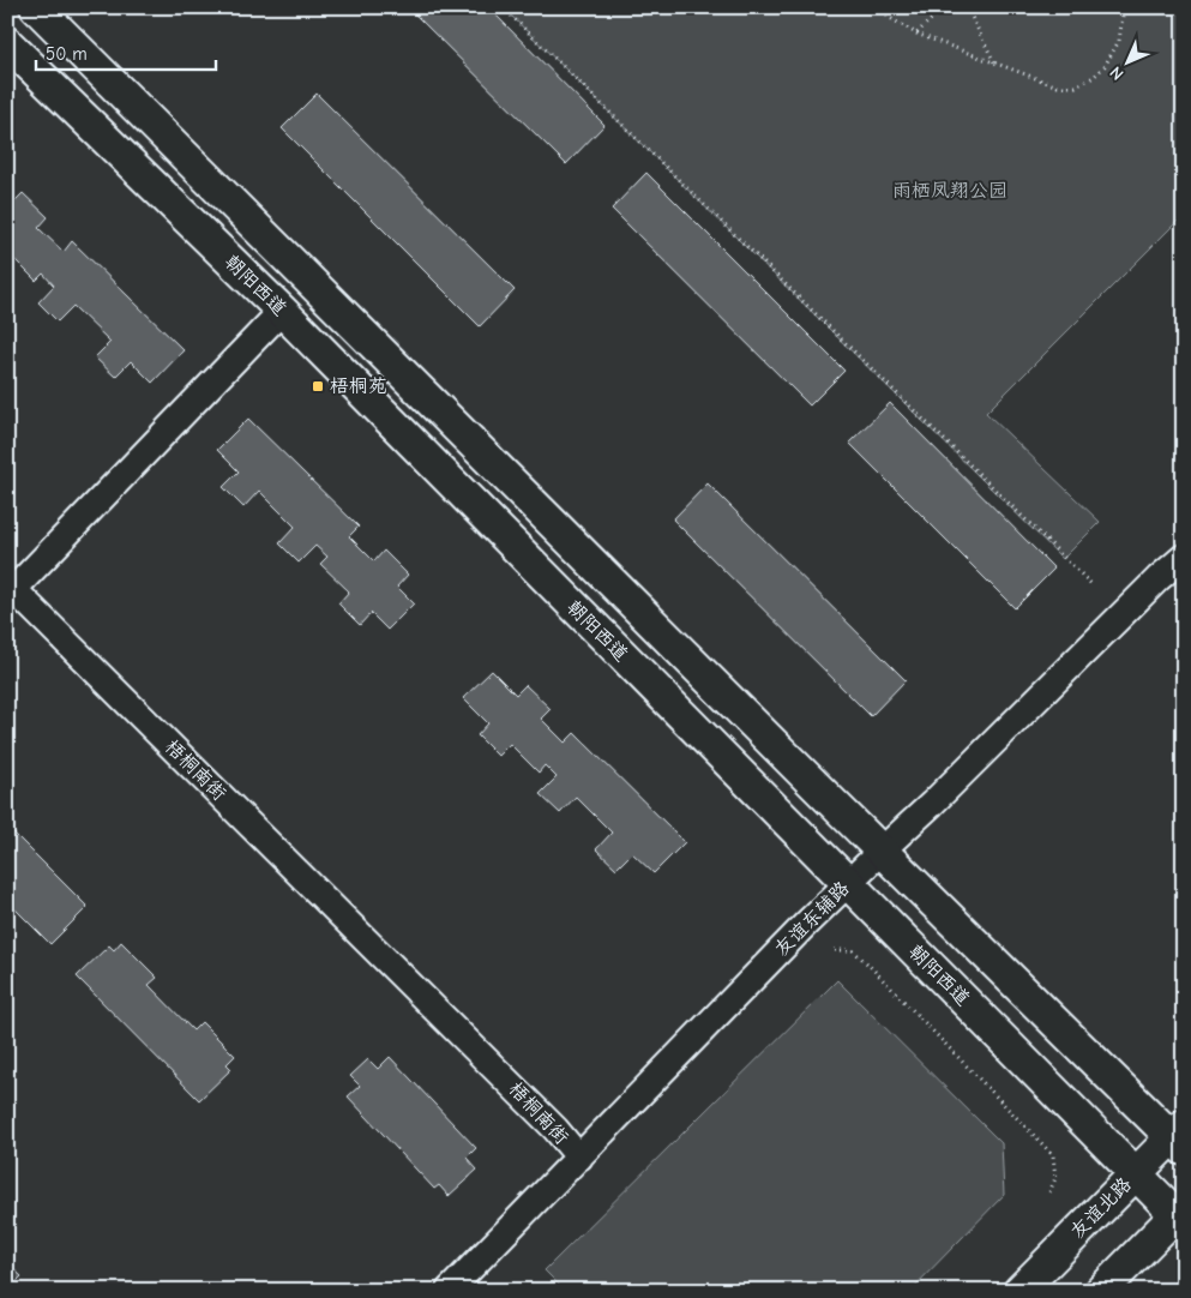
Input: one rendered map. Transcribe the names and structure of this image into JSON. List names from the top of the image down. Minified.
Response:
{"streets":{"main road":["朝阳西道","友谊北路"],"street":["梧桐南街","友谊东辅路"]},"crossings":[["朝阳西道","友谊东辅路"],["朝阳西道","友谊北路"],["梧桐南街","友谊东辅路"]],"parks":["雨栖凤翔公园"],"places":{"transit":["梧桐苑"]},"scale_bar":"50 m","north":"bottom left"}
